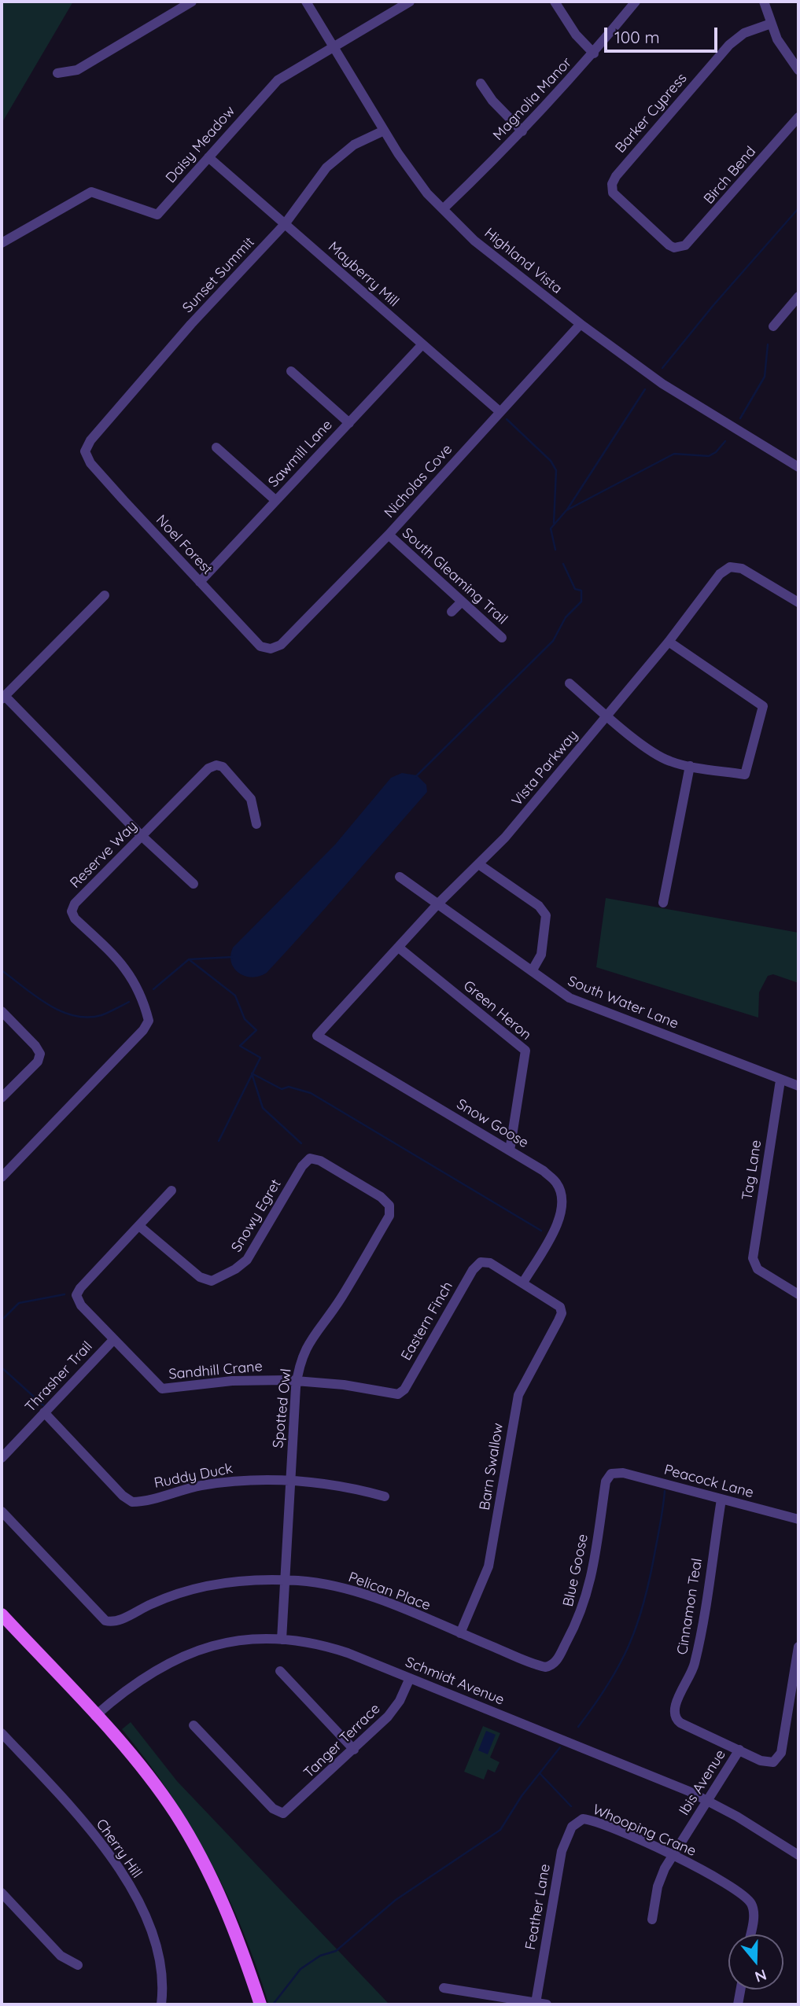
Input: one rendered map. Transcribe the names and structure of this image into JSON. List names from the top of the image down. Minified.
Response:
{"streets":{"street":["Magnolia Manor","Barker Cypress","Daisy Meadow","Birch Bend","Highland Vista","Mayberry Mill","Sunset Summit","Sawmill Lane","Nicholas Cove","Noel Forest","South Gleaming Trail","Vista Parkway","Reserve Way","South Water Lane","Green Heron","Snow Goose","Tag Lane","Snowy Egret","Eastern Finch","Sandhill Crane","Thrasher Trail","Spotted Owl","Barn Swallow","Ruddy Duck","Peacock Lane","Blue Goose","Pelican Place","Cinnamon Teal","Schmidt Avenue","Tanger Terrace","Ibis Avenue","Whooping Crane","Cherry Hill","Feather Lane"]},"crossings":[["Magnolia Manor","Highland Vista"],["Barker Cypress","Birch Bend"],["Daisy Meadow","Highland Vista"],["Daisy Meadow","Mayberry Mill"],["Highland Vista","Sunset Summit"],["Highland Vista","Nicholas Cove"],["Mayberry Mill","Sunset Summit"],["Mayberry Mill","Sawmill Lane"],["Mayberry Mill","Nicholas Cove"],["Sunset Summit","Noel Forest"],["Sawmill Lane","Noel Forest"],["Nicholas Cove","Noel Forest"],["Nicholas Cove","South Gleaming Trail"],["Vista Parkway","South Water Lane"],["Vista Parkway","Green Heron"],["Vista Parkway","Snow Goose"],["South Water Lane","Tag Lane"],["Green Heron","Snow Goose"],["Snow Goose","Eastern Finch"],["Snow Goose","Barn Swallow"],["Snowy Egret","Sandhill Crane"],["Snowy Egret","Spotted Owl"],["Eastern Finch","Sandhill Crane"],["Eastern Finch","Barn Swallow"],["Sandhill Crane","Thrasher Trail"],["Sandhill Crane","Spotted Owl"],["Thrasher Trail","Ruddy Duck"],["Spotted Owl","Ruddy Duck"],["Spotted Owl","Pelican Place"],["Spotted Owl","Schmidt Avenue"],["Barn Swallow","Pelican Place"],["Peacock Lane","Blue Goose"],["Peacock Lane","Cinnamon Teal"],["Blue Goose","Pelican Place"],["Cinnamon Teal","Ibis Avenue"],["Schmidt Avenue","Tanger Terrace"],["Schmidt Avenue","Ibis Avenue"],["Ibis Avenue","Whooping Crane"],["Whooping Crane","Feather Lane"]],"scale_bar":"100 m","north":"bottom"}
